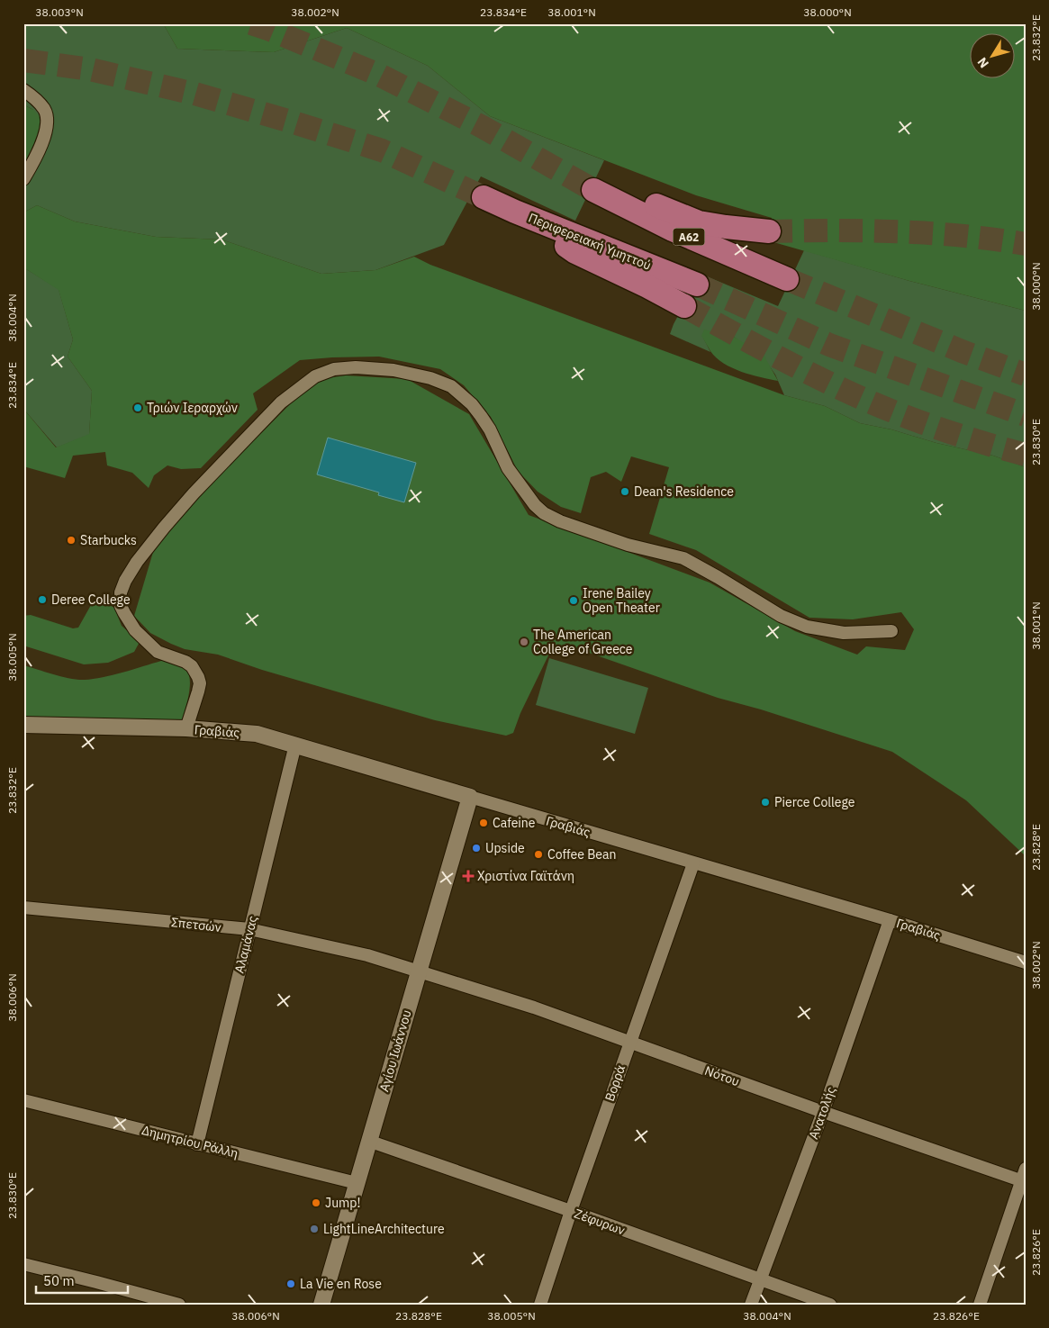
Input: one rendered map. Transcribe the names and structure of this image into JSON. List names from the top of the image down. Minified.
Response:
{"streets":{"highway":["Α62","Περιφερειακή Υμηττού"],"street":["Γραβιάς","Σπετσών","Αλαμάνας","Αγίου Ιωάννου","Νότου","Βορρά","Ανατολής","Δημητρίου Ράλλη","Ζέφυρων"]},"crossings":[["Γραβιάς","Αλαμάνας"],["Γραβιάς","Αγίου Ιωάννου"],["Γραβιάς","Βορρά"],["Γραβιάς","Ανατολής"],["Σπετσών","Αλαμάνας"],["Σπετσών","Αγίου Ιωάννου"],["Σπετσών","Νότου"],["Αλαμάνας","Δημητρίου Ράλλη"],["Αγίου Ιωάννου","Νότου"],["Αγίου Ιωάννου","Δημητρίου Ράλλη"],["Αγίου Ιωάννου","Ζέφυρων"],["Νότου","Βορρά"],["Νότου","Ανατολής"],["Βορρά","Ζέφυρων"],["Ανατολής","Ζέφυρων"]],"places":{"other":["Τριών Ιεραρχών","Dean's Residence","Starbucks","Deree College","Irene Bailey Open Theater","The American College of Greece","Pierce College","Cafeine","Upside","Coffee Bean","Jump!","LightLineArchitecture","La Vie en Rose"],"health":["Χριστίνα Γαϊτάνη"]},"scale_bar":"50 m","north":"bottom left","coordinates":["38.003°N","38.002°N","23.834°E","38.001°N","38.000°N","23.832°E","38.004°N","23.830°E","38.005°N","23.828°E","38.006°N","23.826°E"]}
